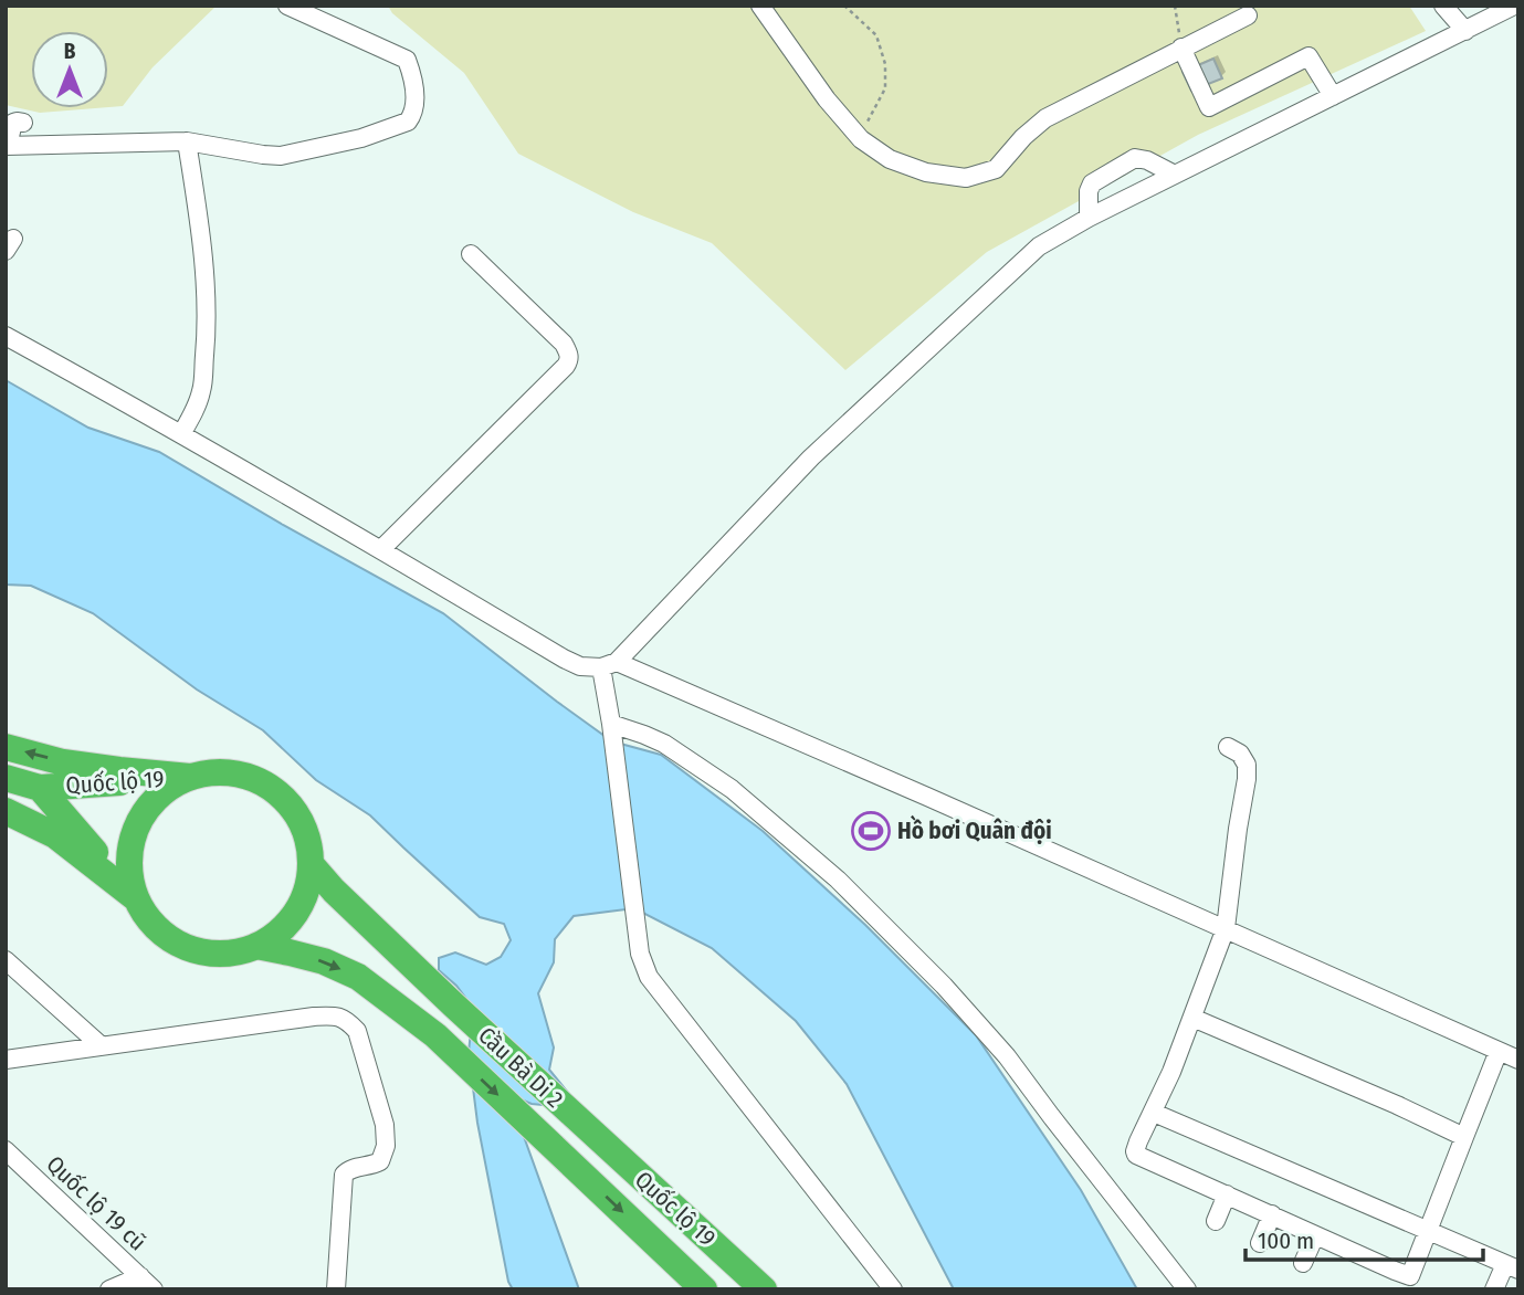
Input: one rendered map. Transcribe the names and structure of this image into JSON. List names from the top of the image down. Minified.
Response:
{"streets":{"highway":["Quốc lộ 19","Cầu Bà Di 2"],"street":["Quốc lộ 19 cũ"]},"crossings":[["Quốc lộ 19","Cầu Bà Di 2"]],"places":{"sports":["Hồ bơi Quân đội"]},"scale_bar":"100 m","north":"top"}
